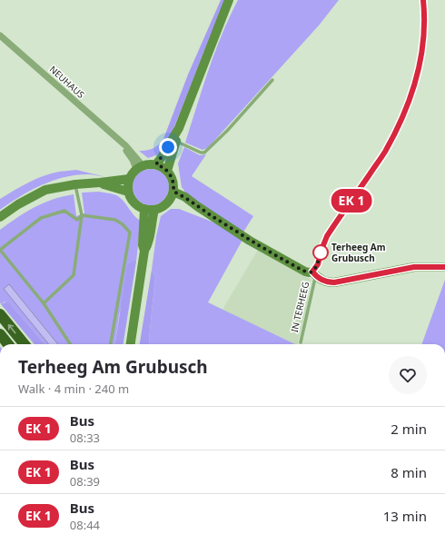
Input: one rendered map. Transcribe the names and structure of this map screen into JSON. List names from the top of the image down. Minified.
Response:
{"streets":{"street":["NEUHAUS","IN TERHEEG"]},"places":["Terheeg Am Grubusch"],"page":{"on_map":"EK 1","heading":["Terheeg Am Grubusch","Walk · 4 min · 240 m"],"list":[{"mark":"EK 1","name":"Bus","note":"08:33","value":"2 min"},{"mark":"EK 1","name":"Bus","note":"08:39","value":"8 min"},{"mark":"EK 1","name":"Bus","note":"08:44","value":"13 min"}]}}
